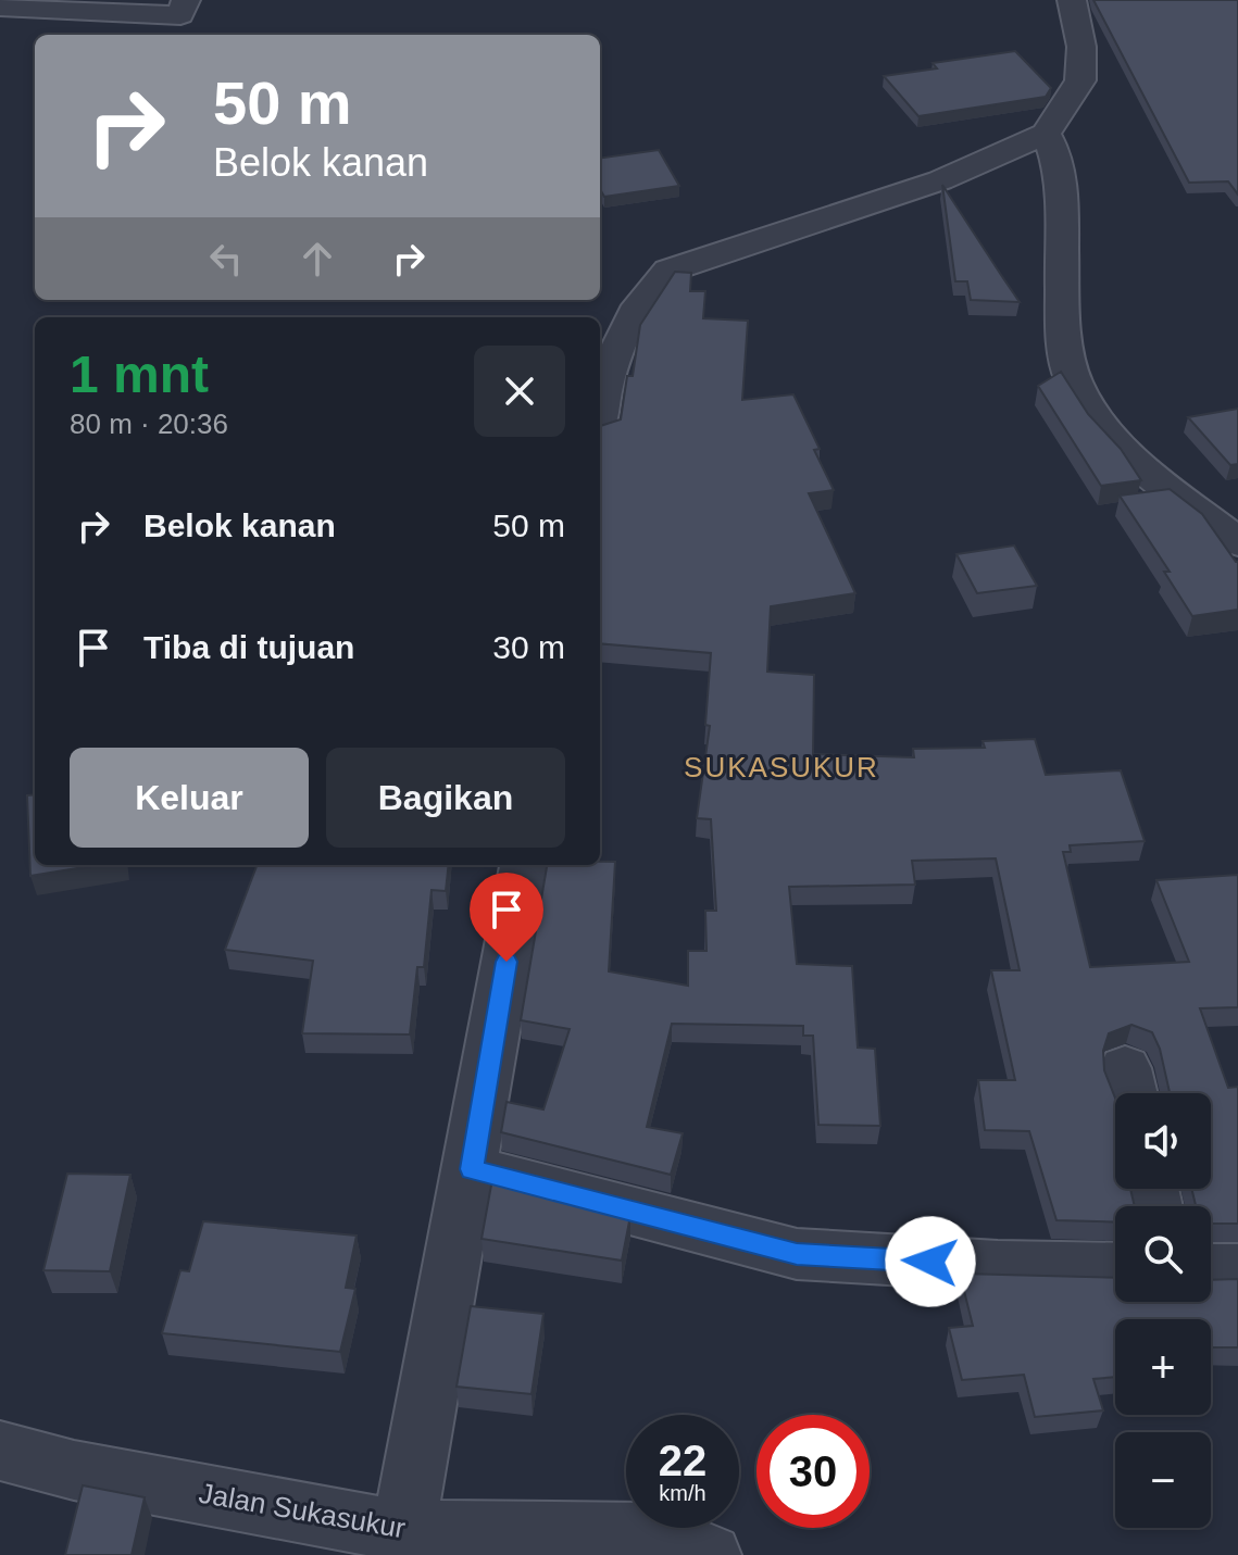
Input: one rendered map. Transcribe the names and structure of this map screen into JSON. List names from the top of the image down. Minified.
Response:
{"streets":{"street":["Jalan Sukasukur"]},"districts":["SUKASUKUR"],"page":{"turn":["50 m","Belok kanan"],"heading":["1 mnt","80 m · 20:36"],"list":[{"name":"Belok kanan","value":"50 m"},{"name":"Tiba di tujuan","value":"30 m"}],"buttons":["Keluar","Bagikan"],"map_buttons":["+","−"],"speed":"22 km/h","limit":"30"}}
